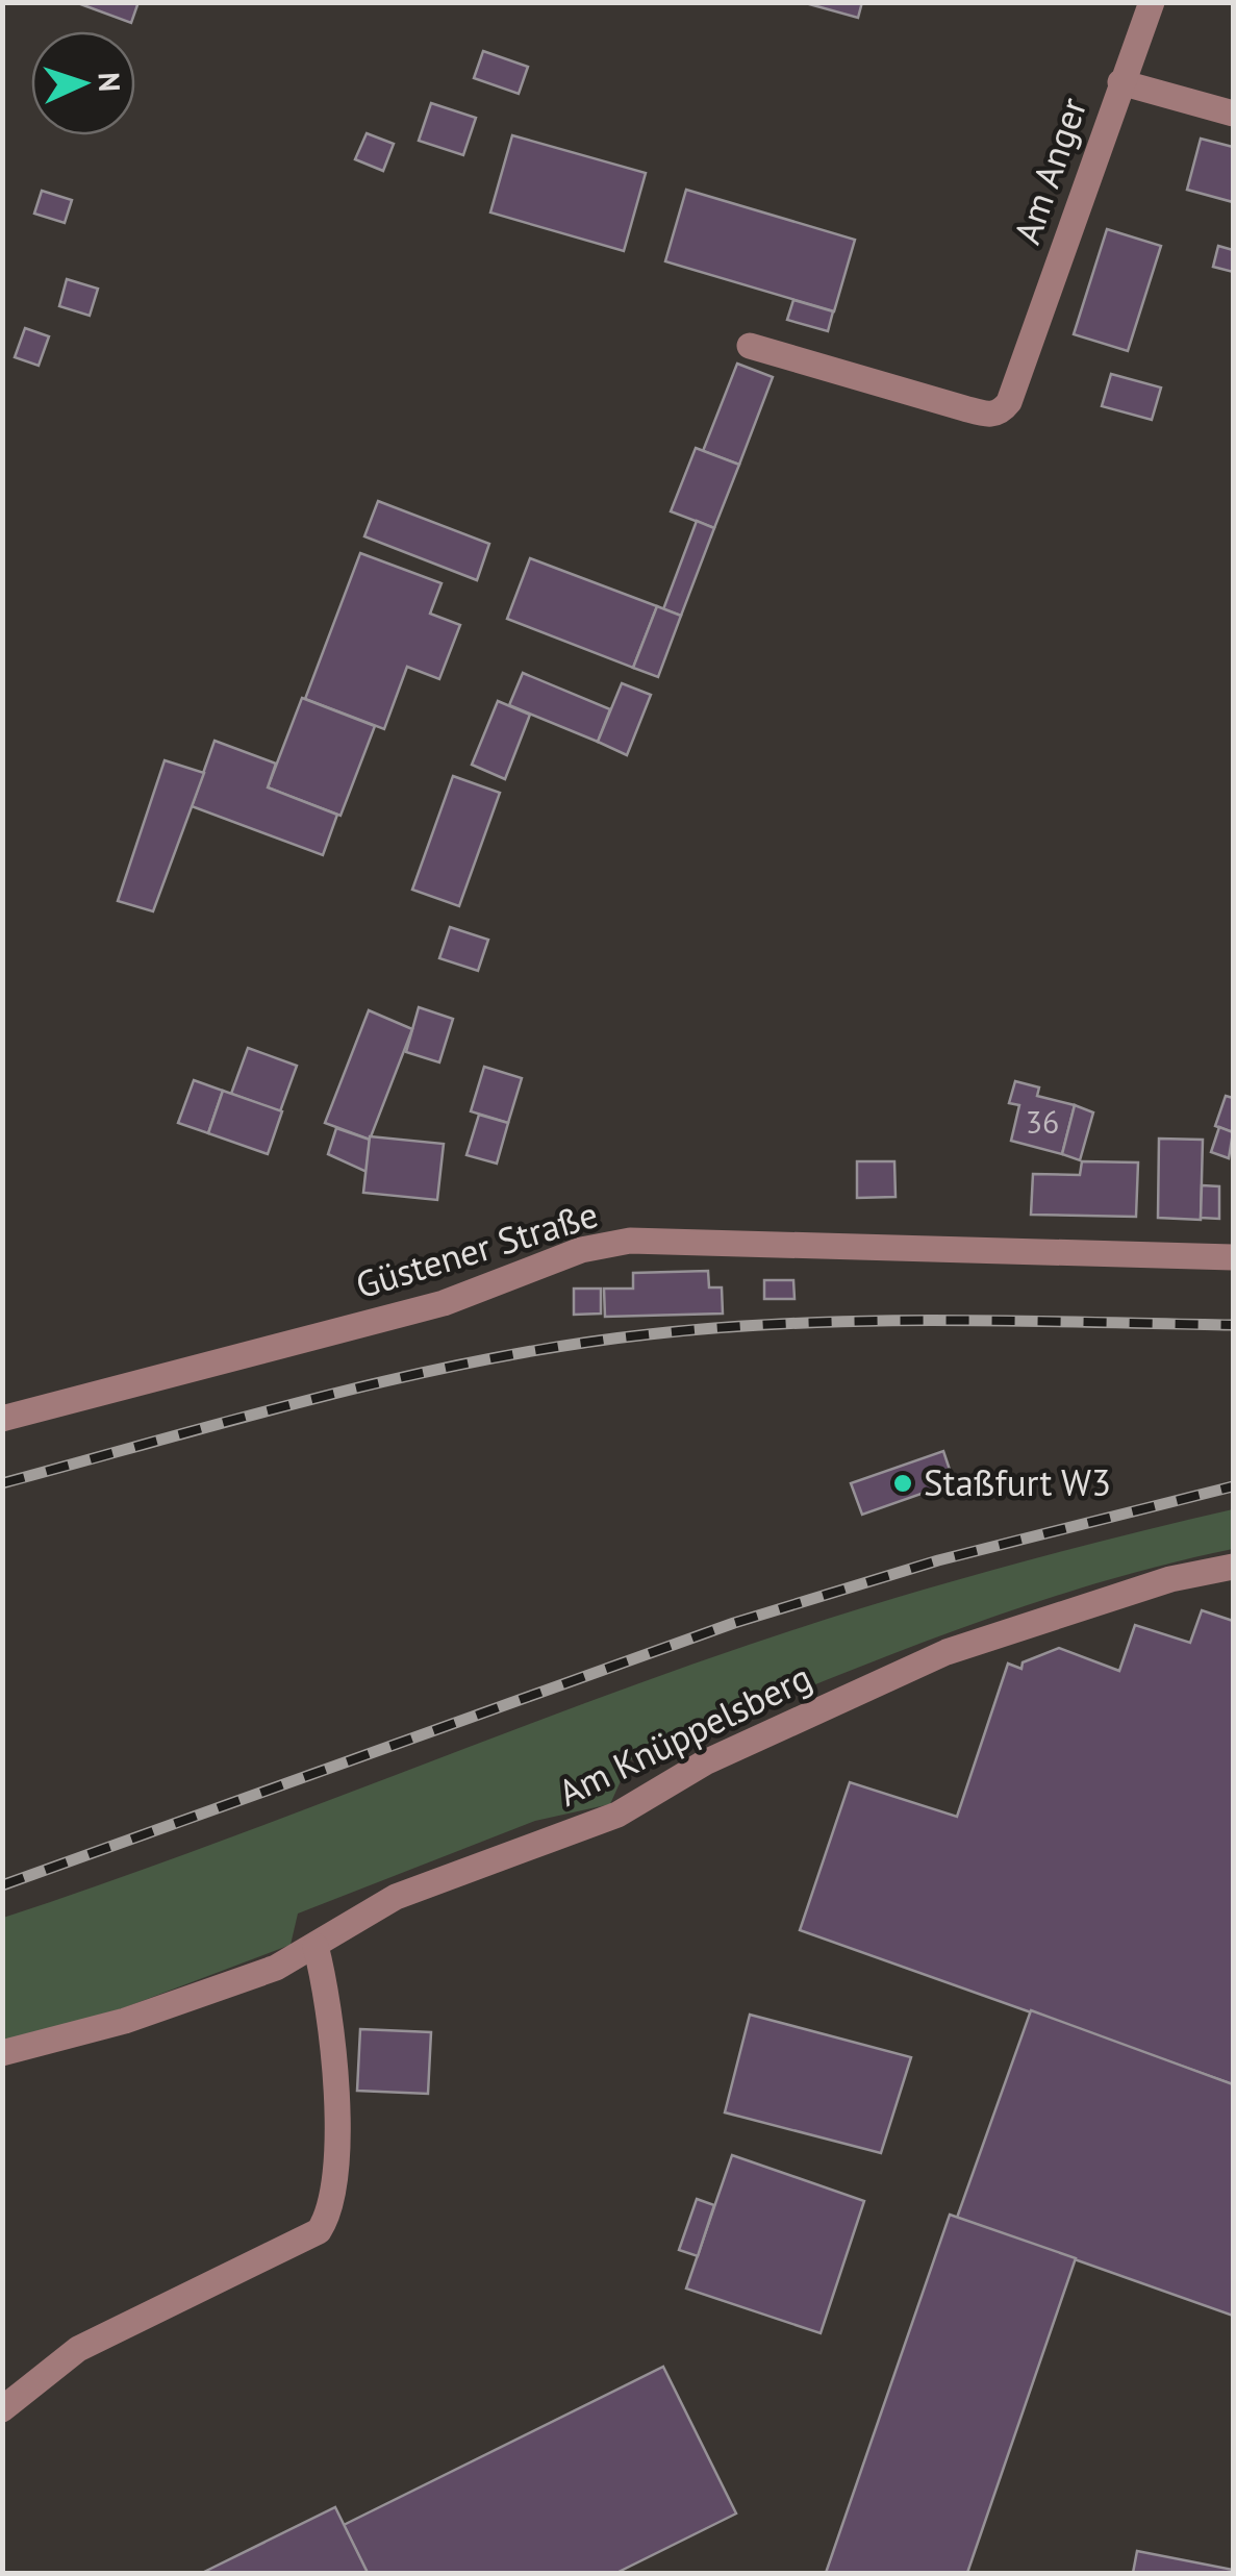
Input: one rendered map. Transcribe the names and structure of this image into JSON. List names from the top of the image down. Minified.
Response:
{"streets":{"street":["Am Anger","Güstener Straße","Am Knüppelsberg"]},"places":["Staßfurt W3"],"house_numbers":["36"],"north":"right"}
